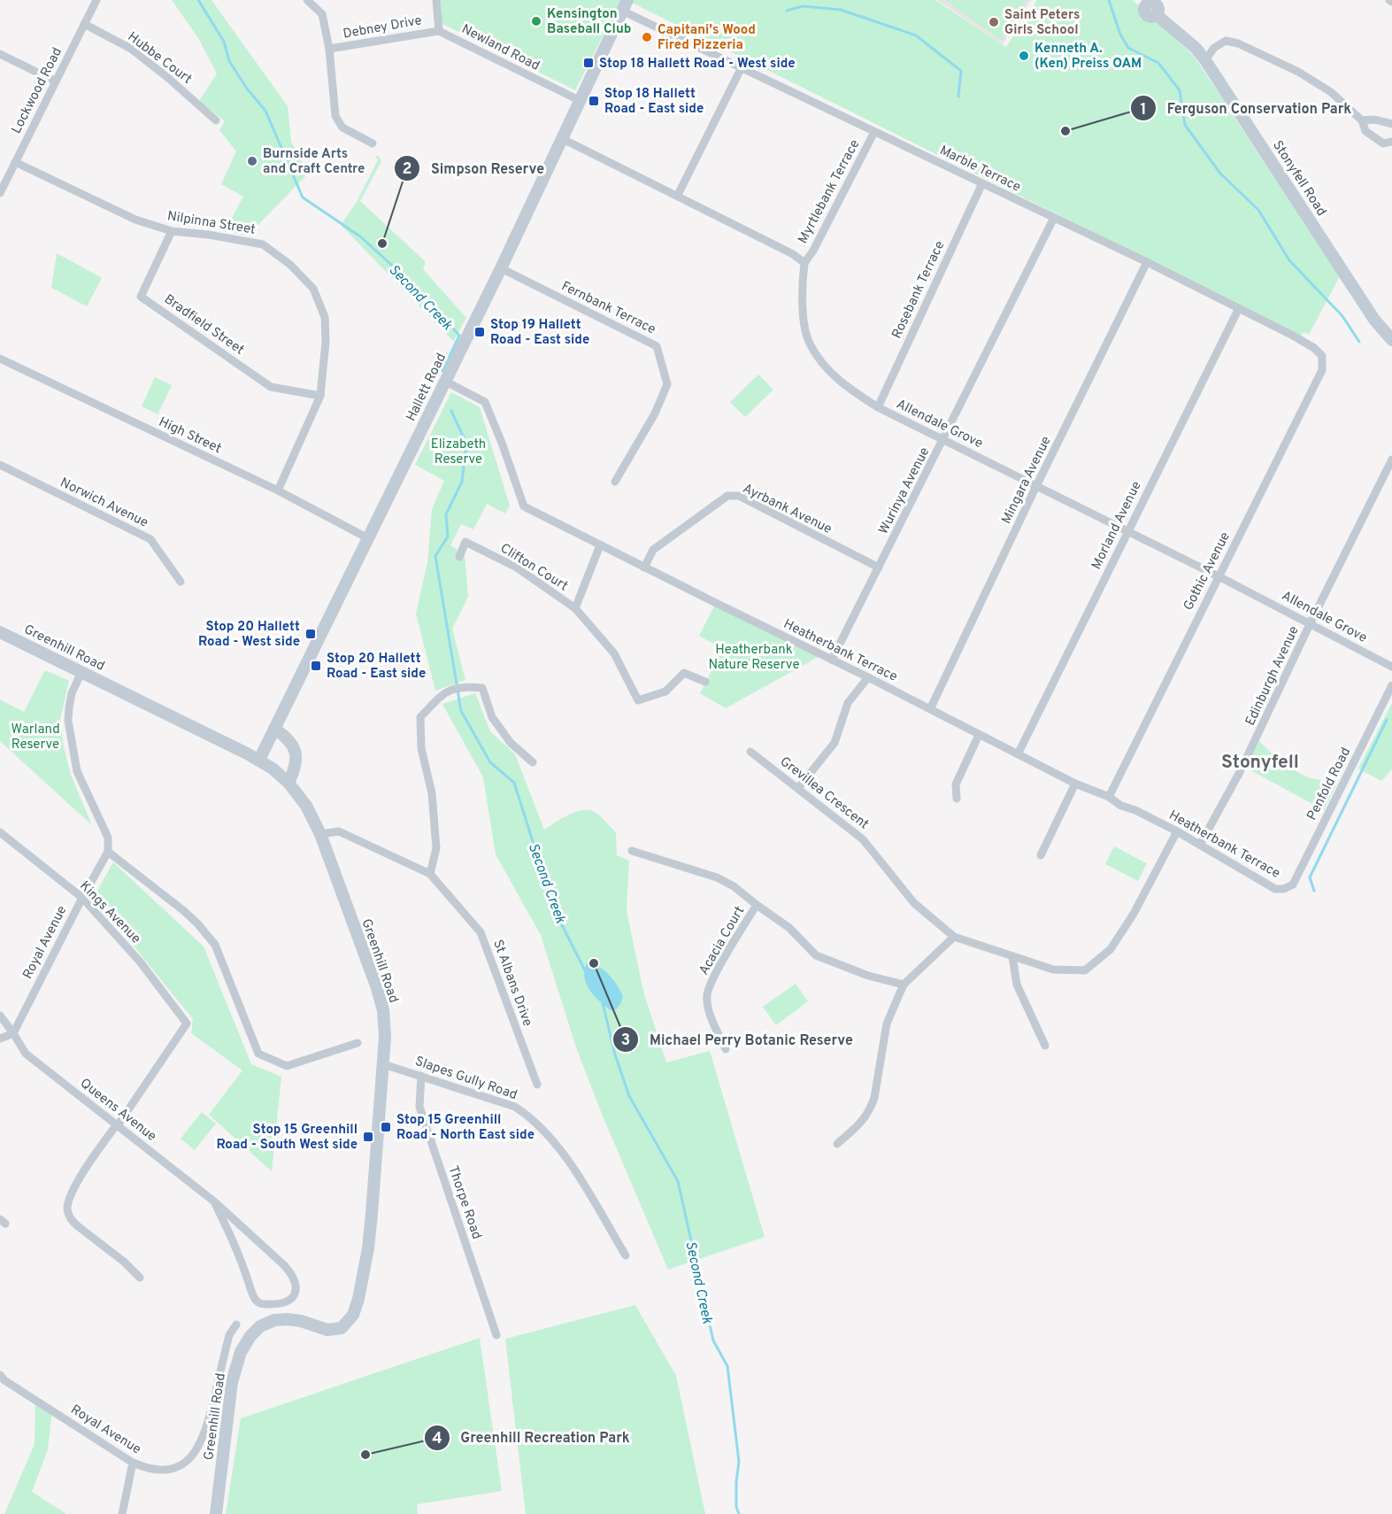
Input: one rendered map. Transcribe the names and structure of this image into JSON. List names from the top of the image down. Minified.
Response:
{"streets":{"main road":["Stonyfell Road","Hallett Road","Greenhill Road"],"street":["Debney Drive","Newland Road","Hubbe Court","Lockwood Road","Marble Terrace","Myrtlebank Terrace","Nilpinna Street","Rosebank Terrace","Fernbank Terrace","Bradfield Street","Allendale Grove","High Street","Mingara Avenue","Wurinya Avenue","Norwich Avenue","Ayrbank Avenue","Morland Avenue","Clifton Court","Gothic Avenue","Heatherbank Terrace","Edinburgh Avenue","Penfold Road","Grevillea Crescent","Kings Avenue","Acacia Court","Royal Avenue","St Albans Drive","Slapes Gully Road","Queens Avenue","Thorpe Road"]},"crossings":[["Debney Drive","Newland Road"],["Newland Road","Hallett Road"],["Hubbe Court","Lockwood Road"],["Lockwood Road","Nilpinna Street"],["Marble Terrace","Myrtlebank Terrace"],["Marble Terrace","Rosebank Terrace"],["Marble Terrace","Hallett Road"],["Marble Terrace","Mingara Avenue"],["Marble Terrace","Wurinya Avenue"],["Marble Terrace","Morland Avenue"],["Marble Terrace","Gothic Avenue"],["Myrtlebank Terrace","Allendale Grove"],["Nilpinna Street","Bradfield Street"],["Nilpinna Street","High Street"],["Rosebank Terrace","Allendale Grove"],["Fernbank Terrace","Hallett Road"],["Hallett Road","High Street"],["Hallett Road","Greenhill Road"],["Hallett Road","Heatherbank Terrace"],["Allendale Grove","Mingara Avenue"],["Allendale Grove","Wurinya Avenue"],["Allendale Grove","Morland Avenue"],["Allendale Grove","Gothic Avenue"],["Allendale Grove","Edinburgh Avenue"],["Mingara Avenue","Heatherbank Terrace"],["Wurinya Avenue","Ayrbank Avenue"],["Wurinya Avenue","Heatherbank Terrace"],["Ayrbank Avenue","Heatherbank Terrace"],["Morland Avenue","Heatherbank Terrace"],["Clifton Court","Heatherbank Terrace"],["Gothic Avenue","Heatherbank Terrace"],["Greenhill Road","Slapes Gully Road"],["Heatherbank Terrace","Edinburgh Avenue"],["Heatherbank Terrace","Penfold Road"],["Heatherbank Terrace","Grevillea Crescent"],["Kings Avenue","Royal Avenue"],["Kings Avenue","Queens Avenue"],["Royal Avenue","Queens Avenue"],["Slapes Gully Road","Thorpe Road"]],"districts":["Stonyfell"],"water":["Second Creek"],"parks":["Elizabeth Reserve","Heatherbank Nature Reserve","Warland Reserve"],"places":{"other":["Kensington Baseball Club","Saint Peters Girls School","Capitani's Wood Fired Pizzeria","Kenneth A. (Ken) Preiss OAM","Ferguson Conservation Park","Burnside Arts and Craft Centre","Simpson Reserve","Michael Perry Botanic Reserve","Greenhill Recreation Park"],"transit":["Stop 18 Hallett Road - West side","Stop 18 Hallett Road - East side","Stop 19 Hallett Road - East side","Stop 20 Hallett Road - West side","Stop 20 Hallett Road - East side","Stop 15 Greenhill Road - North East side","Stop 15 Greenhill Road - South West side"]}}
